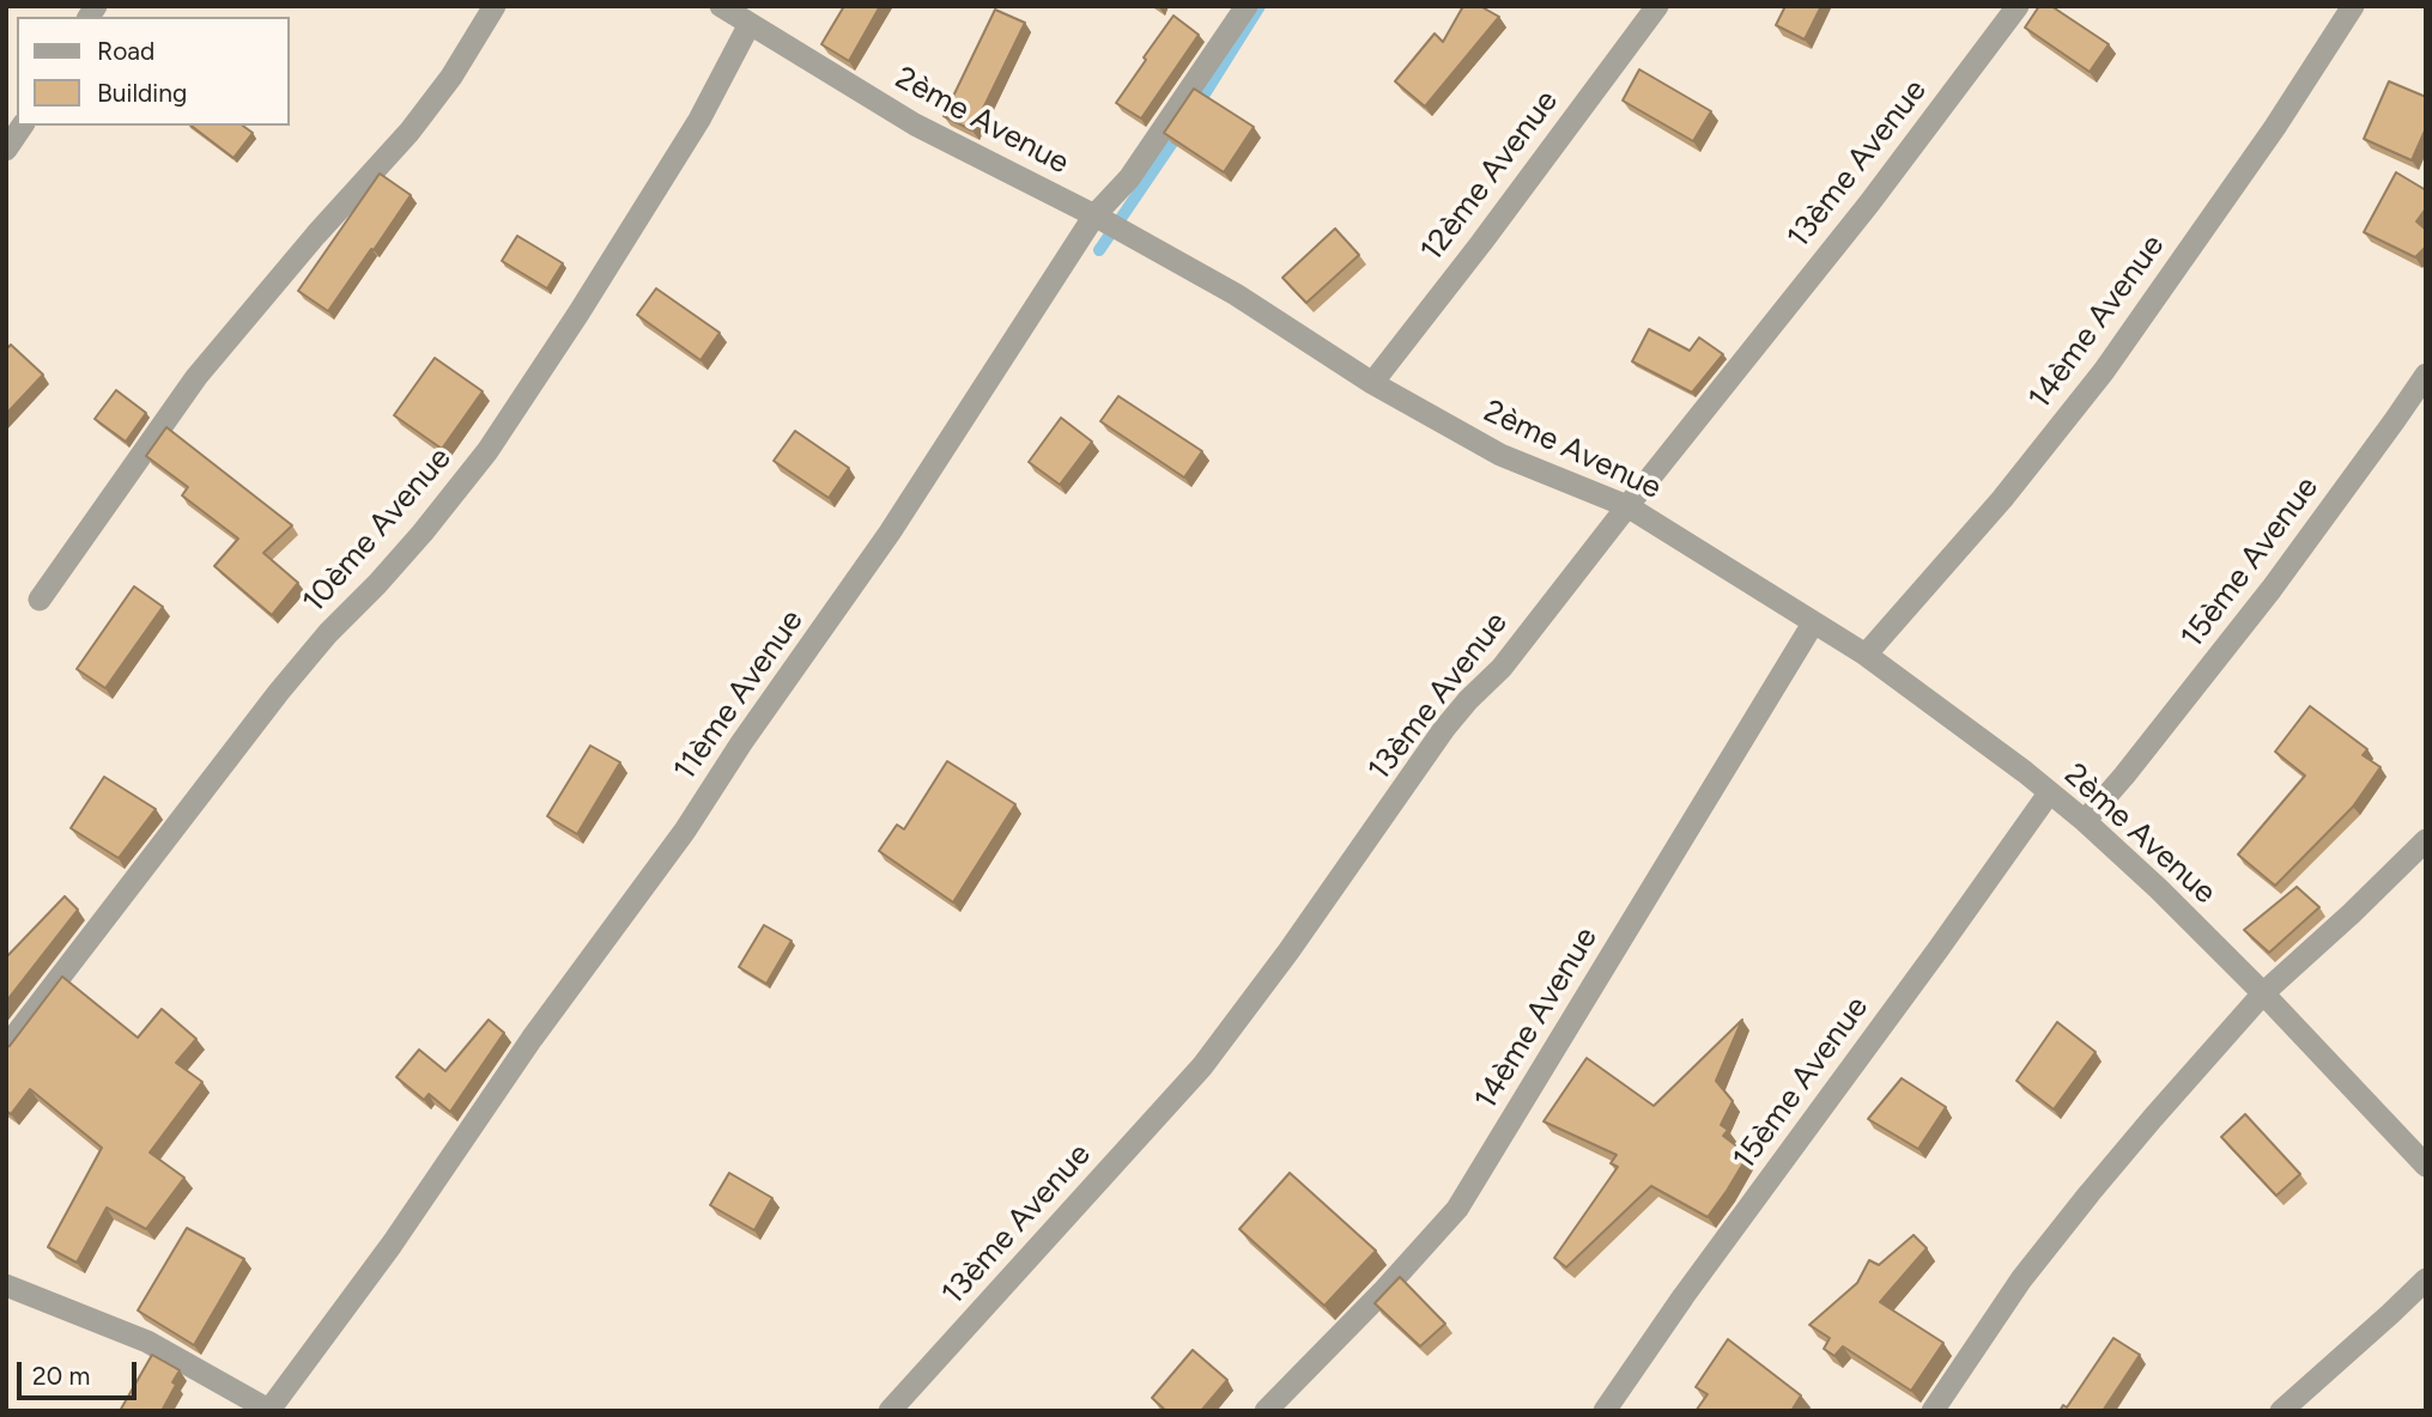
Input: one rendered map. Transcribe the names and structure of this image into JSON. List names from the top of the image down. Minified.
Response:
{"streets":{"street":["2ème Avenue","13ème Avenue","12ème Avenue","14ème Avenue","10ème Avenue","15ème Avenue","11ème Avenue"]},"crossings":[["2ème Avenue","13ème Avenue"],["2ème Avenue","12ème Avenue"],["2ème Avenue","14ème Avenue"],["2ème Avenue","10ème Avenue"],["2ème Avenue","15ème Avenue"],["2ème Avenue","11ème Avenue"]],"legend":["Road","Building"],"scale_bar":"20 m"}
